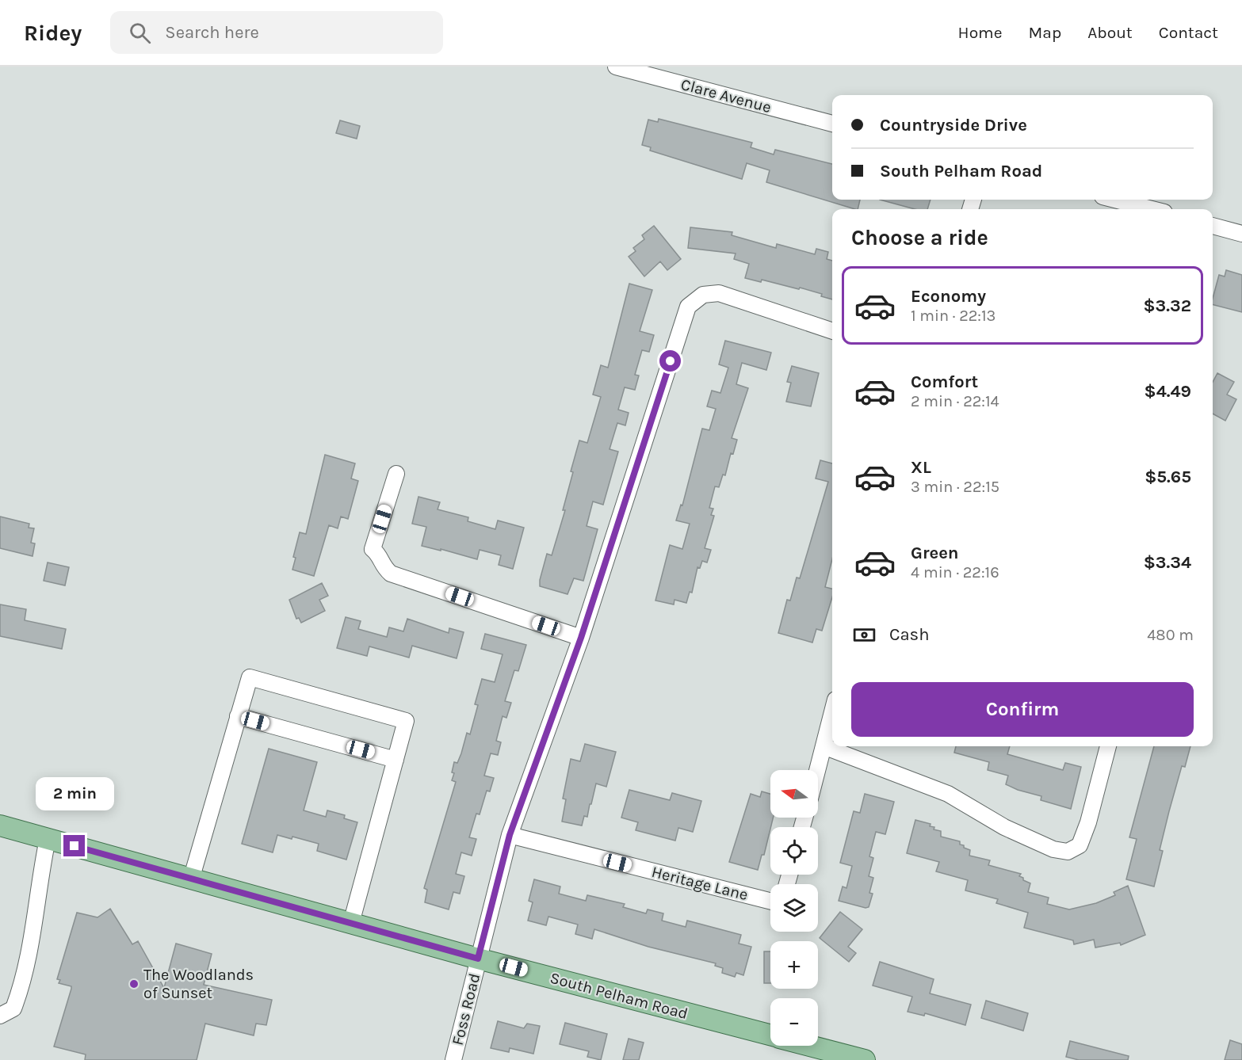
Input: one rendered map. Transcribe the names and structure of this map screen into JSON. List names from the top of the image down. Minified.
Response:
{"streets":{"main road":["South Pelham Road"],"street":["Clare Avenue","Heritage Lane","Foss Road"]},"crossings":[["Heritage Lane","Foss Road"],["South Pelham Road","Foss Road"]],"places":["The Woodlands of Sunset"],"north":"left","page":{"header":"Ridey","search":"Search here","nav":["Home","Map","About","Contact"],"banner":["Countryside Drive","South Pelham Road"],"heading":"Choose a ride","list":[{"name":"Economy","note":"1 min · 22:13","value":"$3.32"},{"name":"Comfort","note":"2 min · 22:14","value":"$4.49"},{"name":"XL","note":"3 min · 22:15","value":"$5.65"},{"name":"Green","note":"4 min · 22:16","value":"$3.34"}],"pay":["Cash","480 m"],"buttons":"Confirm","map_buttons":["+","−"],"bubble":"2 min"}}
